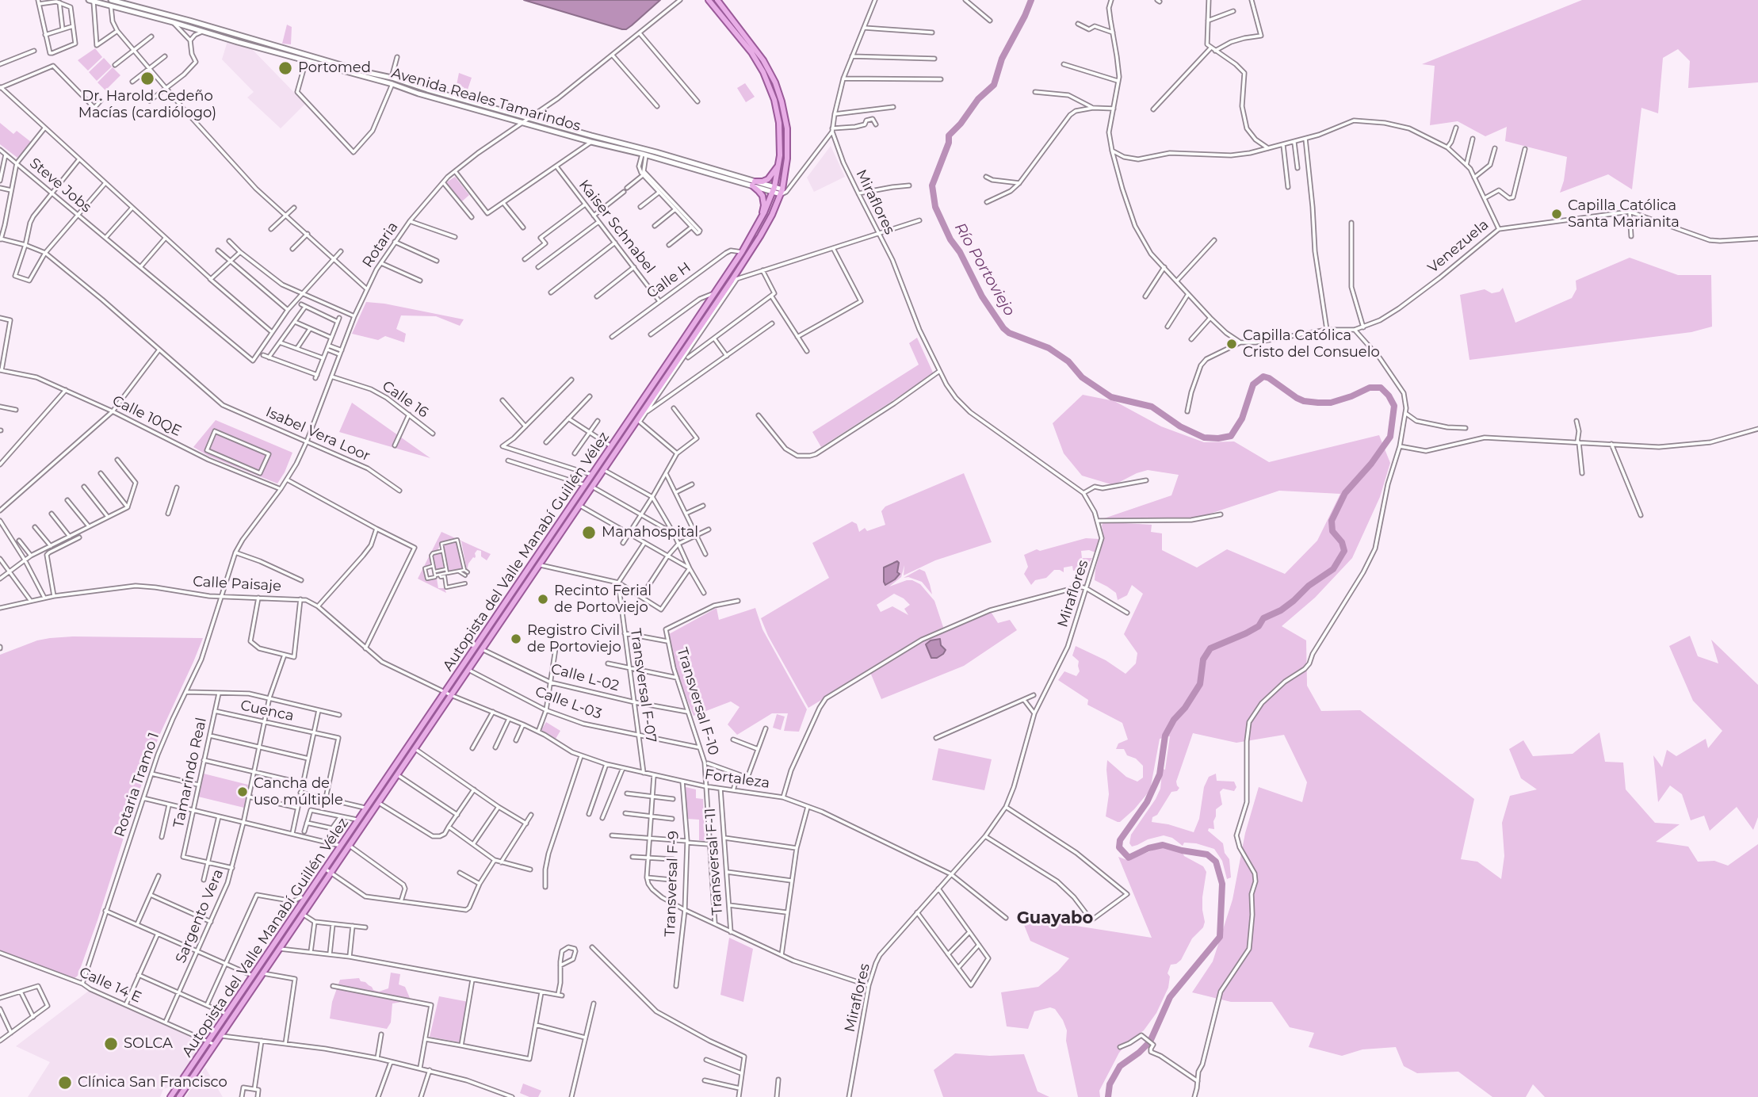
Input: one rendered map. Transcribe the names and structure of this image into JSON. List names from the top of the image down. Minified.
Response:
{"streets":{"main road":["Avenida Reales Tamarindos","Autopista del Valle Manabí Guillén Vélez"],"street":["Steve Jobs","Miraflores","Kaiser Schnabel","Rotaria","Venezuela","Calle H","Calle 16","Calle 10QE","Isabel Vera Loor","Calle Paisaje","Calle L-02","Transversal F-07","Transversal F-10","Calle L-03","Cuenca","Tamarindo Real","Fortaleza","Rotaria Tramo 1","Transversal F-11","Transversal F-9","Sargento Vera","Calle 14 E"]},"crossings":[["Avenida Reales Tamarindos","Rotaria"],["Avenida Reales Tamarindos","Autopista del Valle Manabí Guillén Vélez"],["Miraflores","Fortaleza"],["Kaiser Schnabel","Calle H"],["Rotaria","Calle 16"],["Rotaria","Calle 10QE"],["Rotaria","Isabel Vera Loor"],["Rotaria","Calle Paisaje"],["Rotaria","Rotaria Tramo 1"],["Calle H","Autopista del Valle Manabí Guillén Vélez"],["Autopista del Valle Manabí Guillén Vélez","Calle Paisaje"],["Autopista del Valle Manabí Guillén Vélez","Calle L-02"],["Autopista del Valle Manabí Guillén Vélez","Calle L-03"],["Autopista del Valle Manabí Guillén Vélez","Fortaleza"],["Autopista del Valle Manabí Guillén Vélez","Calle 14 E"],["Calle Paisaje","Fortaleza"],["Calle Paisaje","Rotaria Tramo 1"],["Calle Paisaje","Sargento Vera"],["Calle L-02","Transversal F-07"],["Calle L-02","Transversal F-10"],["Transversal F-07","Calle L-03"],["Transversal F-07","Fortaleza"],["Transversal F-10","Calle L-03"],["Transversal F-10","Fortaleza"],["Cuenca","Tamarindo Real"],["Cuenca","Sargento Vera"],["Fortaleza","Transversal F-11"],["Fortaleza","Transversal F-9"],["Rotaria Tramo 1","Calle 14 E"],["Sargento Vera","Calle 14 E"]],"districts":["Guayabo"],"water":["Río Portoviejo"],"places":["Portomed","Dr. Harold Cedeño Macías (cardiólogo)","Capilla Católica Santa Marianita","Capilla Católica Cristo del Consuelo","Manahospital","Recinto Ferial de Portoviejo","Registro Civil de Portoviejo","Cancha de uso múltiple","SOLCA","Clínica San Francisco"]}
